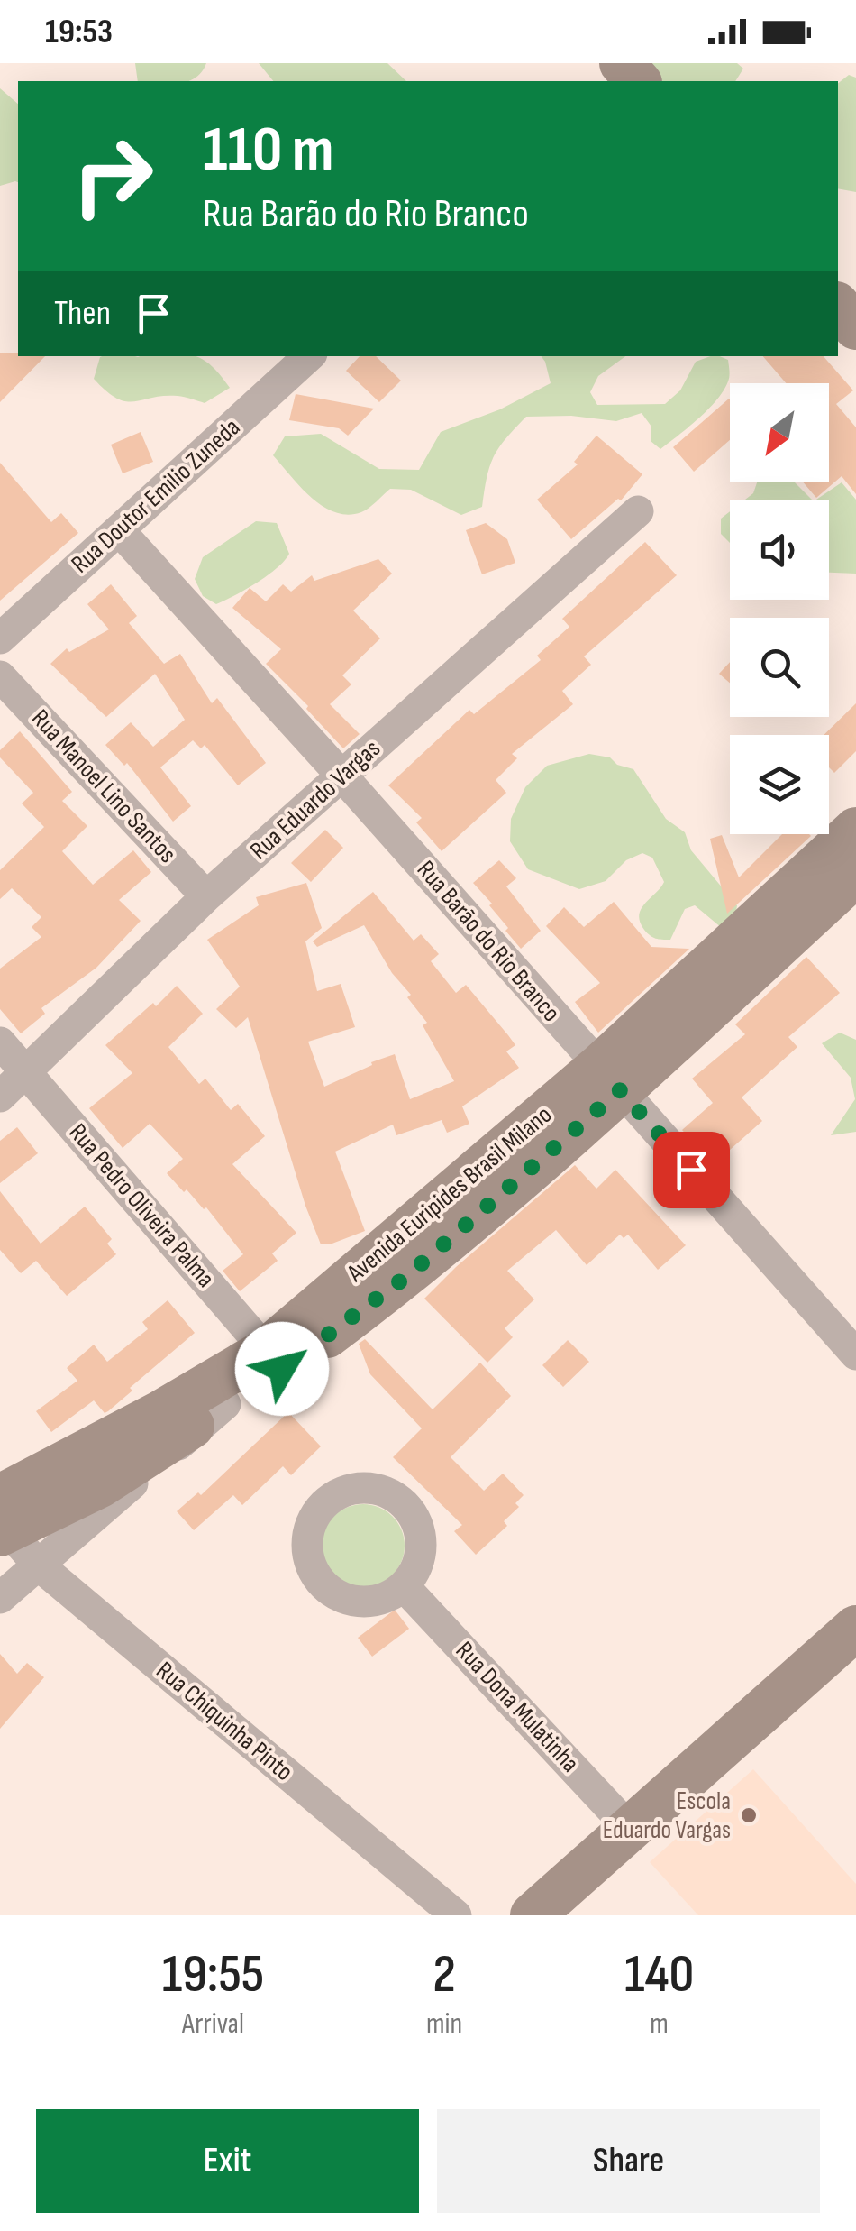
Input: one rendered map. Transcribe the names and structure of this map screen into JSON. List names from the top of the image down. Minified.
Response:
{"streets":{"main road":["Avenida Euripides Brasil Milano"],"street":["Rua Doutor Emilio Zuneda","Rua Manoel Lino Santos","Rua Eduardo Vargas","Rua Barão do Rio Branco","Rua Pedro Oliveira Palma","Rua Dona Mulatinha","Rua Chiquinha Pinto"]},"crossings":[["Rua Doutor Emilio Zuneda","Rua Barão do Rio Branco"],["Rua Manoel Lino Santos","Rua Eduardo Vargas"],["Rua Eduardo Vargas","Rua Barão do Rio Branco"],["Rua Eduardo Vargas","Rua Pedro Oliveira Palma"],["Rua Barão do Rio Branco","Avenida Euripides Brasil Milano"],["Avenida Euripides Brasil Milano","Rua Pedro Oliveira Palma"],["Avenida Euripides Brasil Milano","Rua Chiquinha Pinto"]],"places":["Escola Eduardo Vargas"],"north":"bottom left","page":{"status":"19:53","turn":["110 m","Rua Barão do Rio Branco"],"then":"Then","eta":["19:55","Arrival","2","min","140","m"],"buttons":["Exit","Share"]}}
